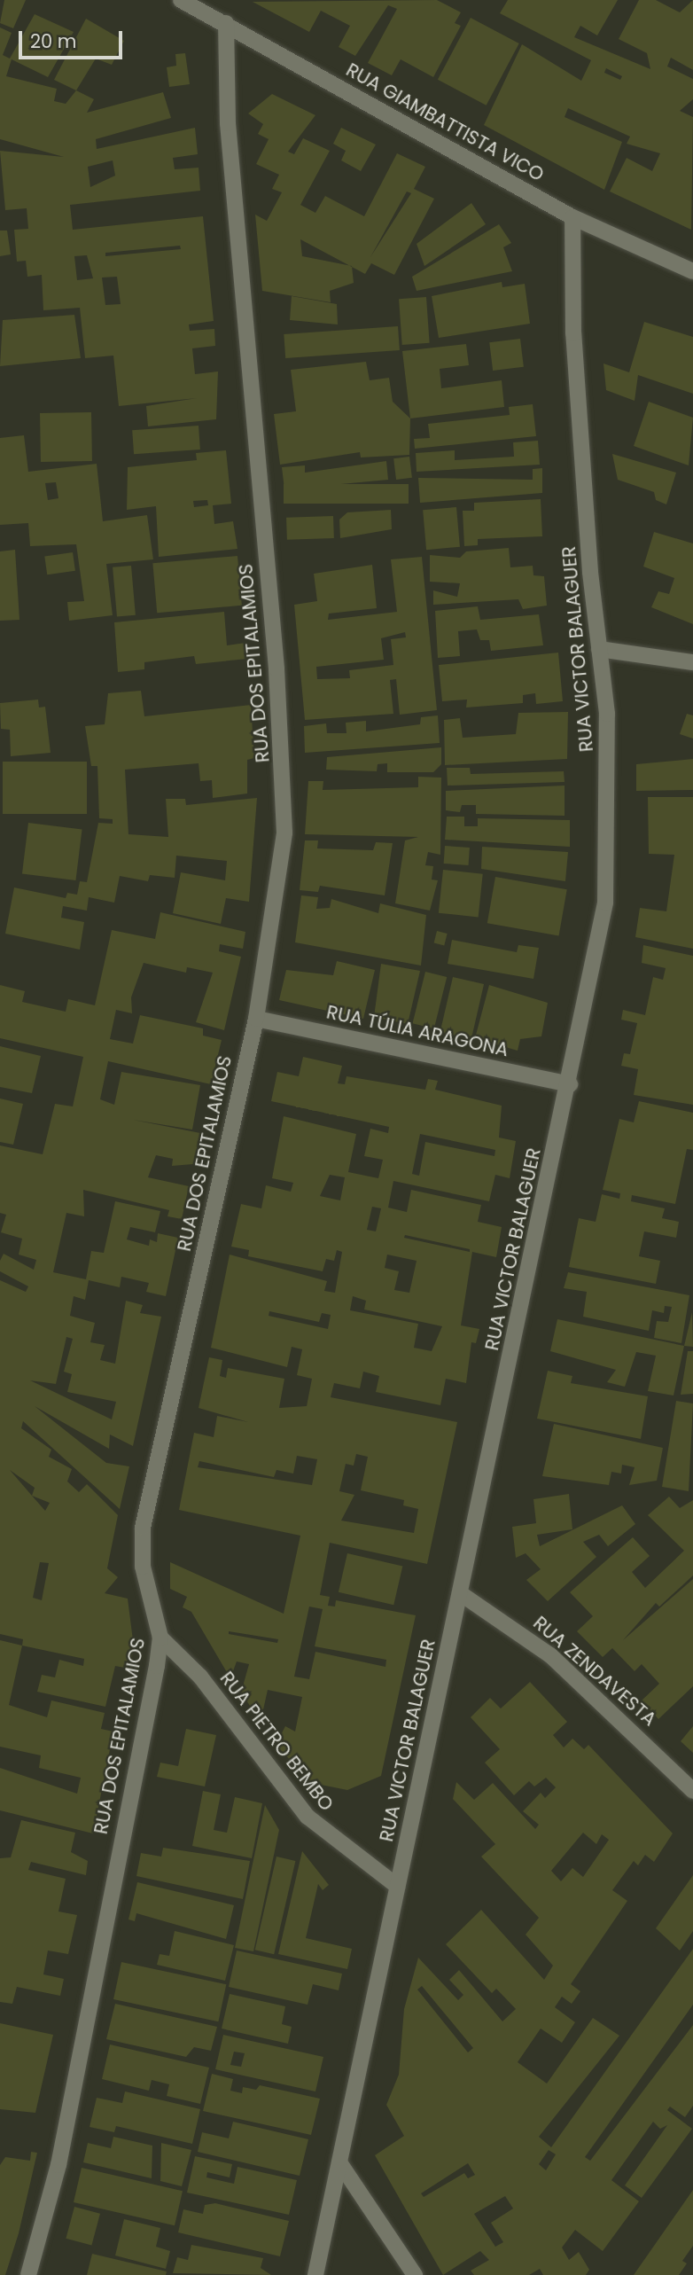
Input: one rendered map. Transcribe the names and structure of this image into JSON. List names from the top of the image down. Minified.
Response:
{"streets":{"street":["RUA GIAMBATTISTA VICO","RUA VICTOR BALAGUER","RUA DOS EPITALAMIOS","RUA TÚLIA ARAGONA","RUA ZENDAVESTA","RUA PIETRO BEMBO"]},"crossings":[["RUA GIAMBATTISTA VICO","RUA VICTOR BALAGUER"],["RUA GIAMBATTISTA VICO","RUA DOS EPITALAMIOS"],["RUA VICTOR BALAGUER","RUA TÚLIA ARAGONA"],["RUA VICTOR BALAGUER","RUA ZENDAVESTA"],["RUA VICTOR BALAGUER","RUA PIETRO BEMBO"],["RUA DOS EPITALAMIOS","RUA TÚLIA ARAGONA"],["RUA DOS EPITALAMIOS","RUA PIETRO BEMBO"]],"scale_bar":"20 m"}
